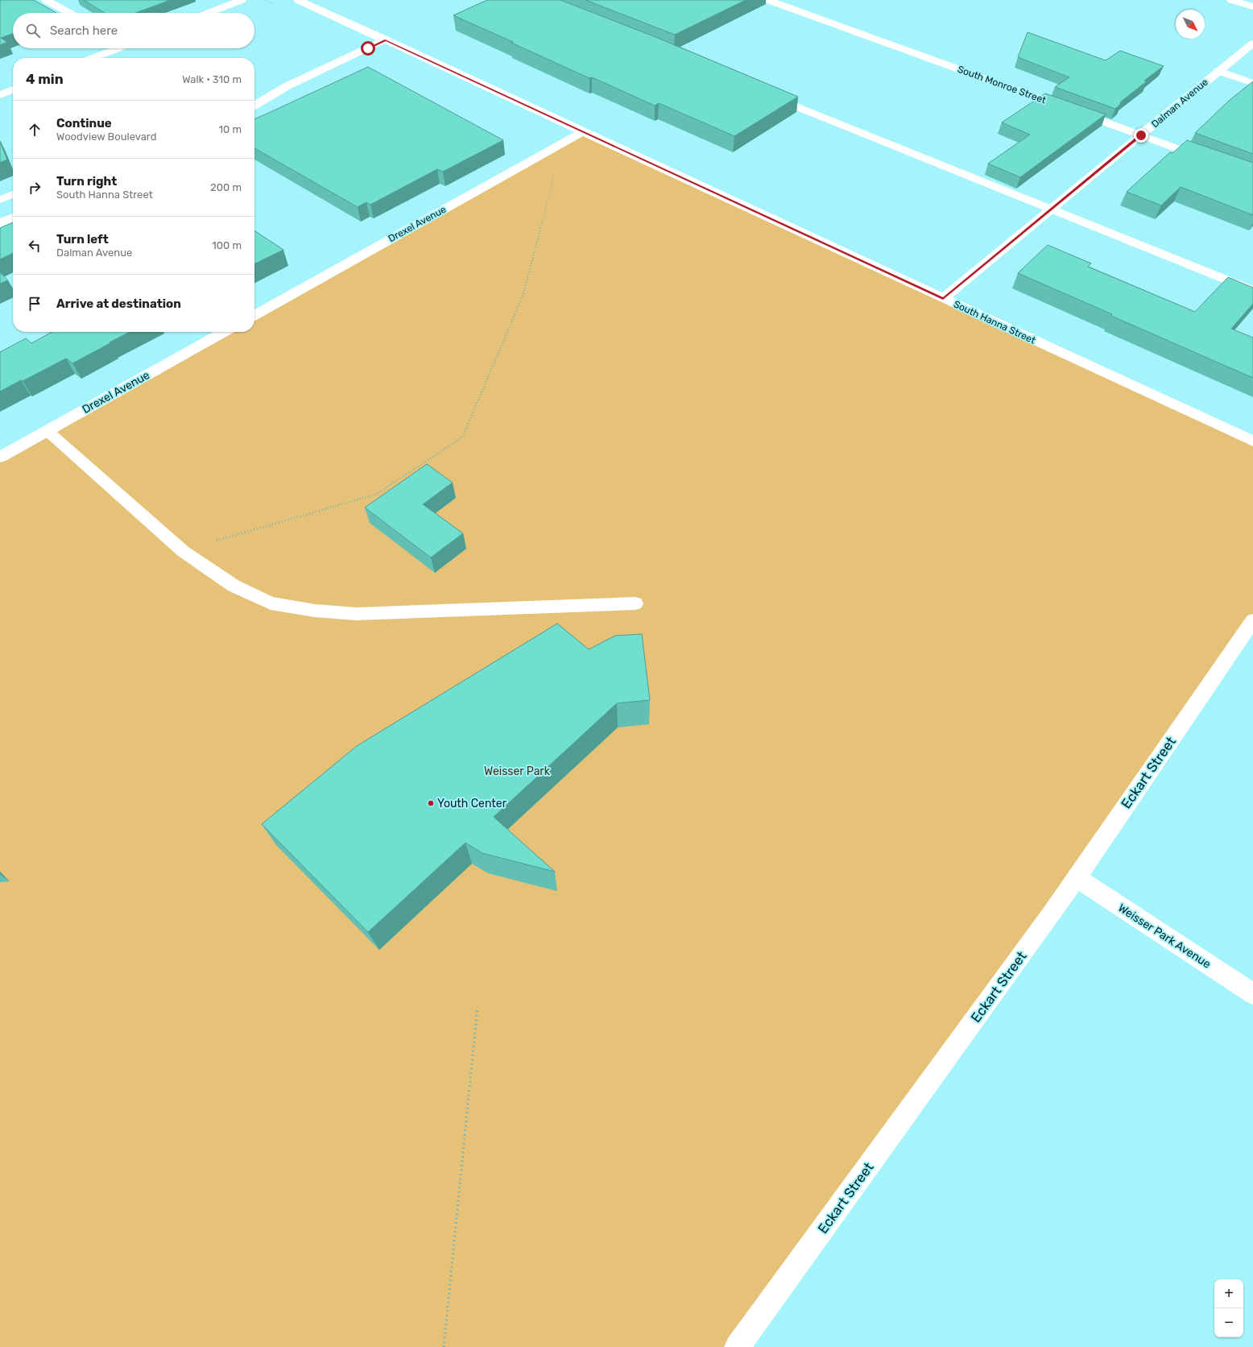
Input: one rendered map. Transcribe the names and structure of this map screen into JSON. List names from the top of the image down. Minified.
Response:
{"streets":{"street":["South Monroe Street","Dalman Avenue","Drexel Avenue","South Hanna Street","Eckart Street","Weisser Park Avenue"]},"crossings":[["South Monroe Street","Dalman Avenue"],["Dalman Avenue","South Hanna Street"],["Drexel Avenue","South Hanna Street"],["Eckart Street","Weisser Park Avenue"]],"parks":["Weisser Park"],"places":["Youth Center"],"north":"bottom right","page":{"search":"Search here","heading":["4 min","Walk · 310 m"],"list":[["Continue","Woodview Boulevard","10 m"],["Turn right","South Hanna Street","200 m"],["Turn left","Dalman Avenue","100 m"],"Arrive at destination"],"map_buttons":["+","−"]}}
